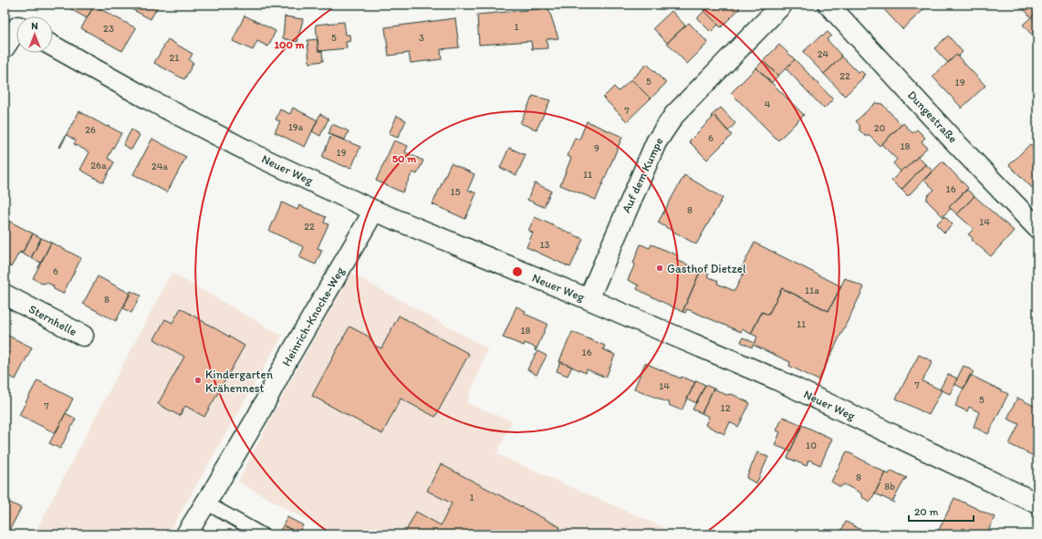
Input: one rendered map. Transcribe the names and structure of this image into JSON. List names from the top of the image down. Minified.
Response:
{"streets":{"street":["Dungestraße","Neuer Weg","Auf dem Kumpe","Heinrich-Knoche-Weg","Sternhelle"]},"crossings":[["Neuer Weg","Auf dem Kumpe"],["Neuer Weg","Heinrich-Knoche-Weg"]],"places":["Gasthof Dietzel","Kindergarten Krähennest"],"house_numbers":["1","23","5","3","24","21","22","5","19","4","7","19a","20","26","6","18","9","19","26a","24a","11","16","15","8","14","22","13","6","11a","8","11","18","16","7","14","5","7","12","10","8","8b","1"],"scale_bar":"20 m","north":"top","rings":["100 m","50 m"]}
